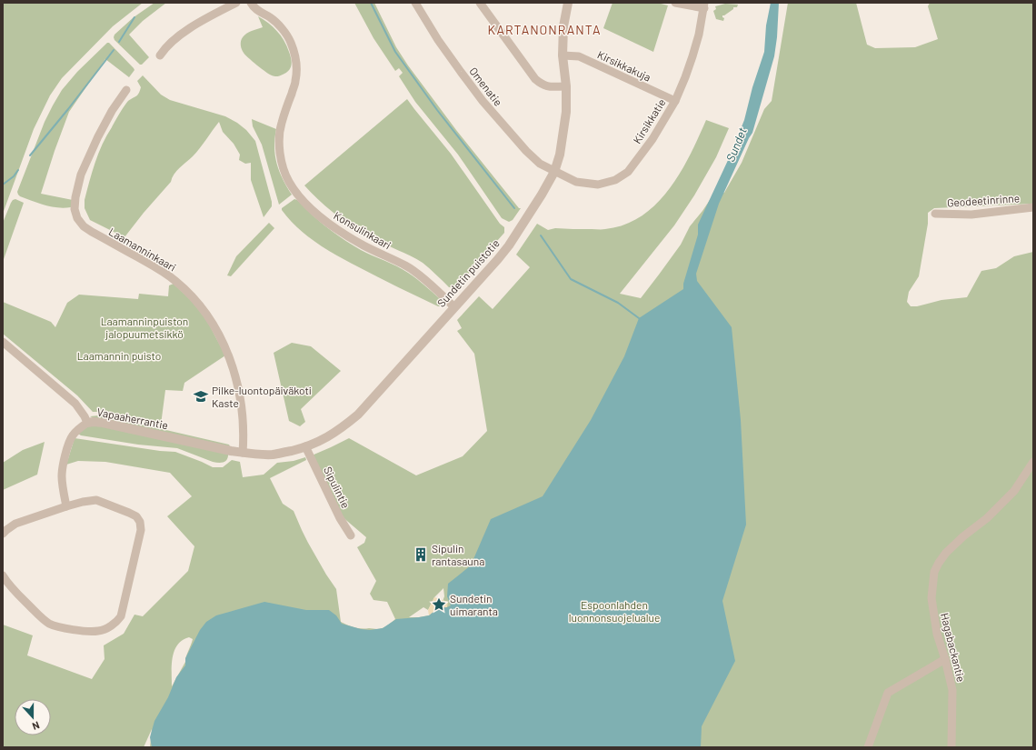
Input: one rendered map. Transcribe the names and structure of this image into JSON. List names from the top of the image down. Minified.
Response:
{"streets":{"street":["Kirsikkakuja","Omenatie","Kirsikkatie","Geodeetinrinne","Konsulinkaari","Laamanninkaari","Sundetin puistotie","Vapaaherrantie","Sipulintie","Hagabackantie"]},"crossings":[["Kirsikkakuja","Kirsikkatie"],["Kirsikkakuja","Sundetin puistotie"],["Omenatie","Kirsikkatie"],["Omenatie","Sundetin puistotie"],["Kirsikkatie","Sundetin puistotie"],["Konsulinkaari","Sundetin puistotie"],["Laamanninkaari","Sundetin puistotie"],["Laamanninkaari","Vapaaherrantie"],["Sundetin puistotie","Vapaaherrantie"],["Sundetin puistotie","Sipulintie"]],"districts":["KARTANONRANTA"],"water":["Sundet"],"parks":["Laamanninpuiston jalopuumetsikkö","Laamannin puisto","Espoonlahden luonnonsuojelualue"],"places":{"school or university":["Pilke-luontopäiväkoti Kaste"],"building":["Sipulin rantasauna"],"place":["Sundetin uimaranta"]},"north":"bottom"}
